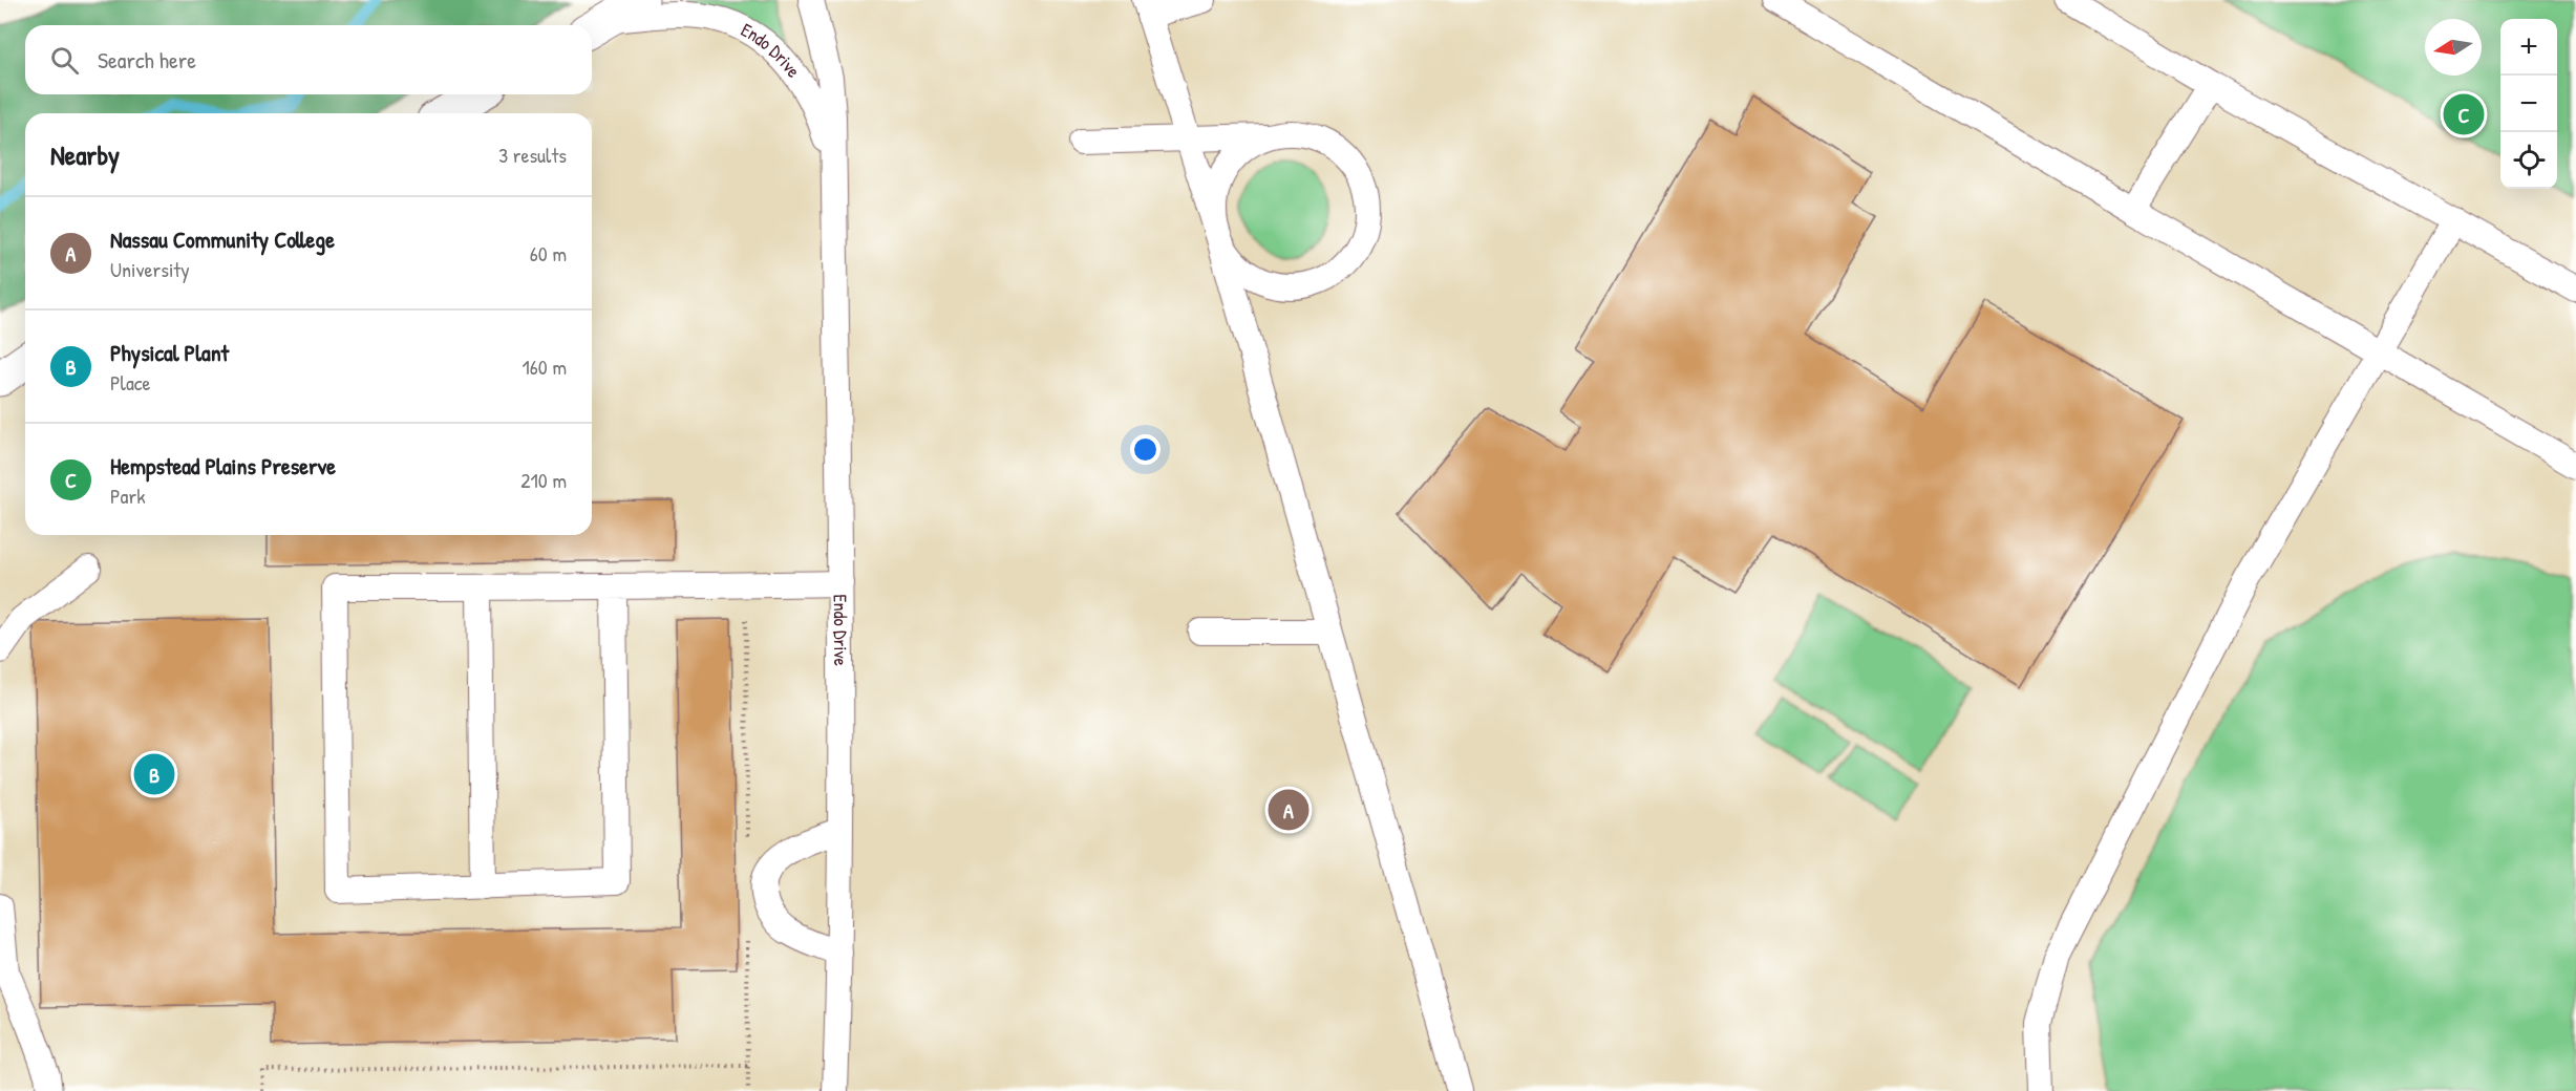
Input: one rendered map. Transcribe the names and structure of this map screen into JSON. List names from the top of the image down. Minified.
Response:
{"streets":{"lane":["Endo Drive"]},"north":"left","page":{"map_buttons":["+","−"],"search":"Search here","pins":["C","B","A"],"heading":["Nearby","3 results"],"list":[{"mark":"A","name":"Nassau Community College","note":"University","value":"60 m"},{"mark":"B","name":"Physical Plant","note":"Place","value":"160 m"},{"mark":"C","name":"Hempstead Plains Preserve","note":"Park","value":"210 m"}]}}
